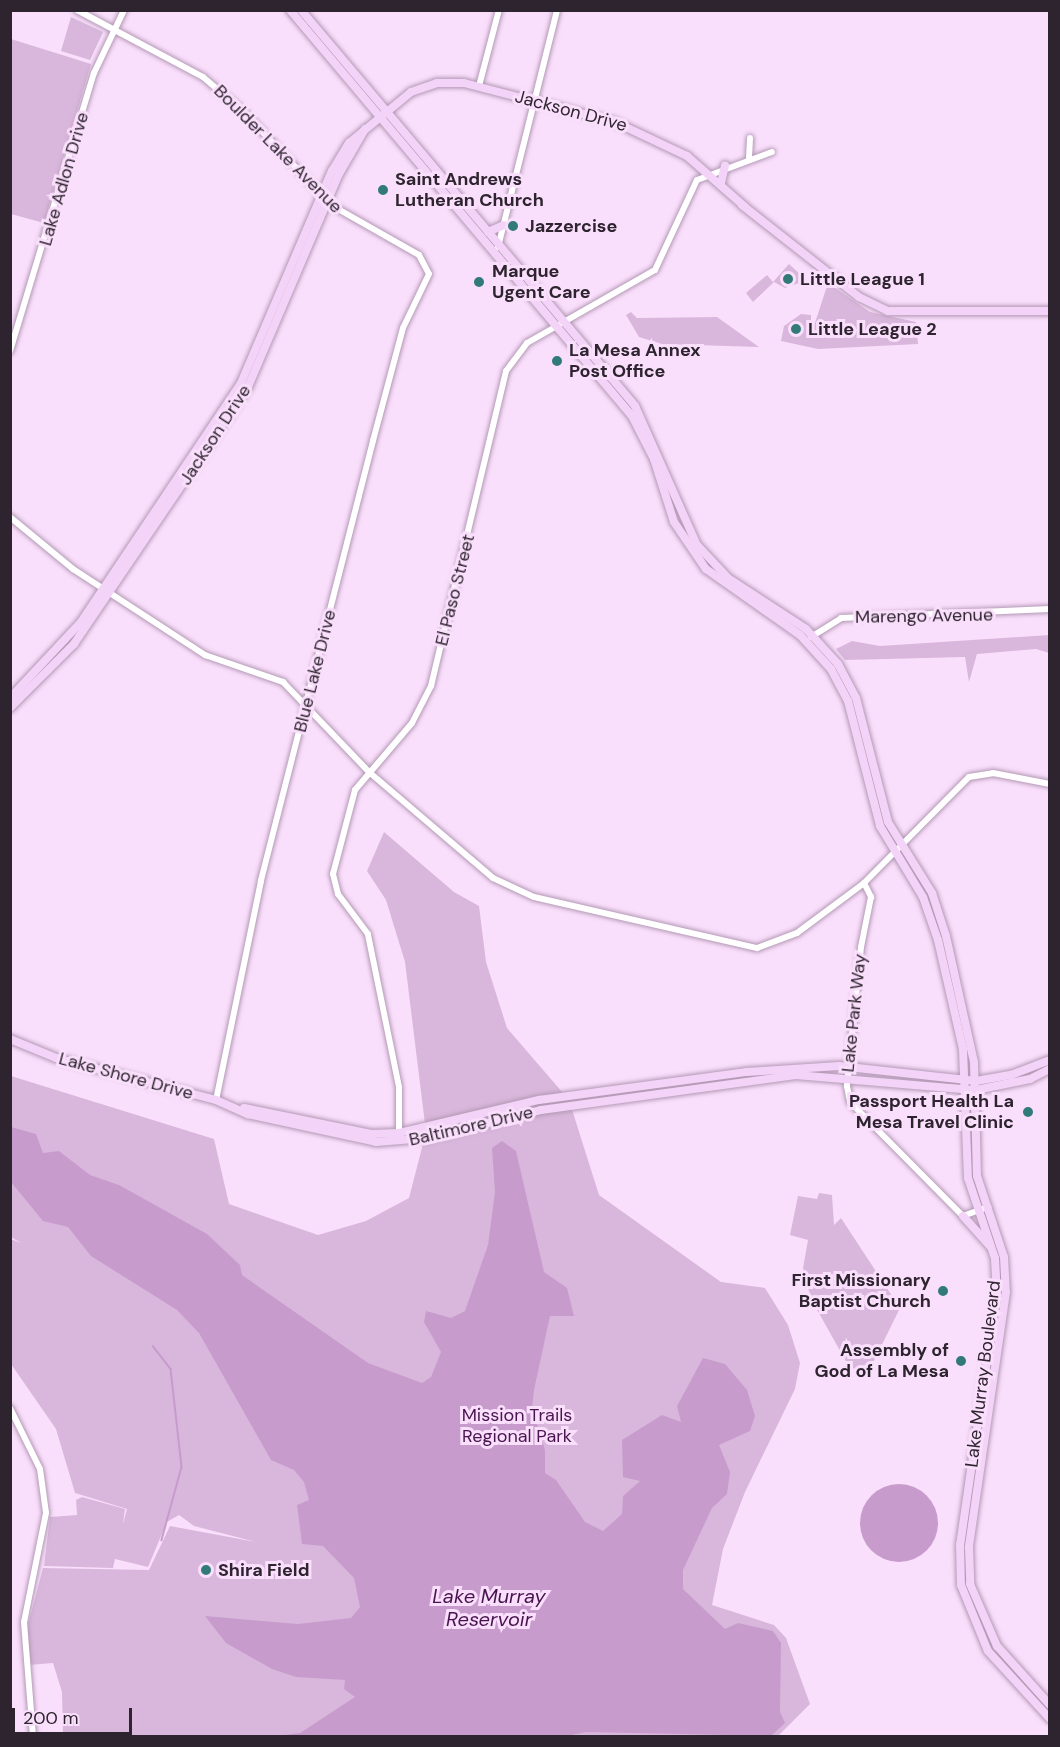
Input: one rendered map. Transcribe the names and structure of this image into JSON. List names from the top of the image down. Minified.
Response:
{"streets":{"main road":["Jackson Drive","Lake Shore Drive","Baltimore Drive","Lake Murray Boulevard"],"street":["Boulder Lake Avenue","Lake Adlon Drive","El Paso Street","Marengo Avenue","Blue Lake Drive","Lake Park Way"]},"crossings":[["Jackson Drive","Boulder Lake Avenue"],["Jackson Drive","El Paso Street"],["Jackson Drive","Lake Murray Boulevard"],["Boulder Lake Avenue","Lake Adlon Drive"],["Boulder Lake Avenue","Blue Lake Drive"],["El Paso Street","Baltimore Drive"],["El Paso Street","Lake Murray Boulevard"],["Marengo Avenue","Lake Murray Boulevard"],["Blue Lake Drive","Lake Shore Drive"],["Lake Park Way","Baltimore Drive"],["Lake Shore Drive","Baltimore Drive"],["Baltimore Drive","Lake Murray Boulevard"]],"water":["Lake Murray Reservoir"],"parks":["Mission Trails Regional Park"],"places":["Saint Andrews Lutheran Church","Jazzercise","Little League 1","Marque Ugent Care","Little League 2","La Mesa Annex Post Office","Passport Health La Mesa Travel Clinic","First Missionary Baptist Church","Assembly of God of La Mesa","Shira Field"],"scale_bar":"200 m"}
